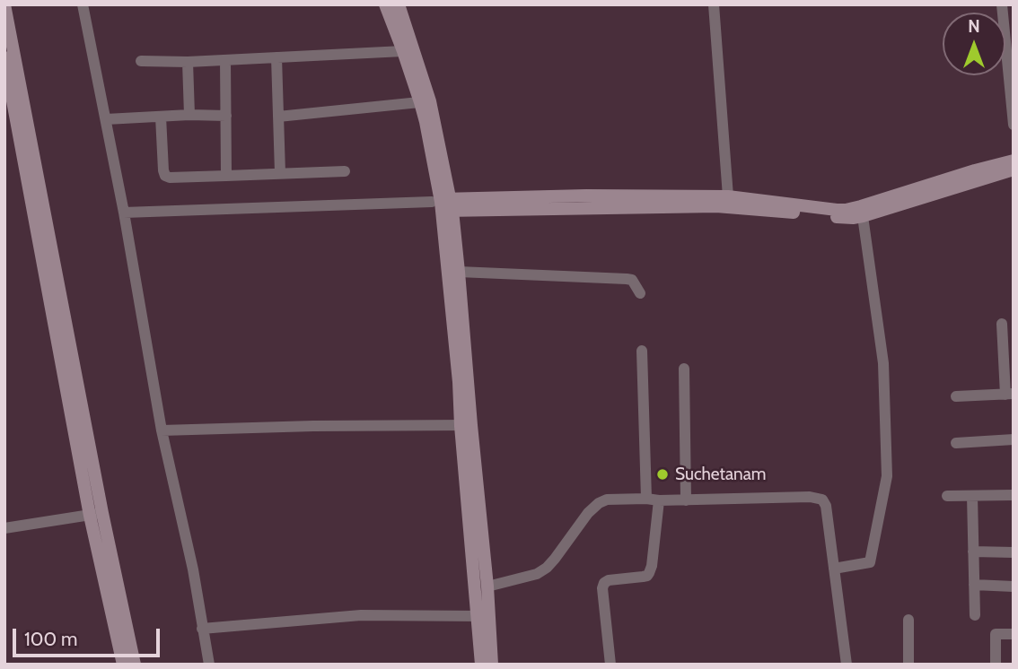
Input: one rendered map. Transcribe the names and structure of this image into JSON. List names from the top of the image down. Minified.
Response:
{"places":["Suchetanam"],"scale_bar":"100 m","north":"top"}
